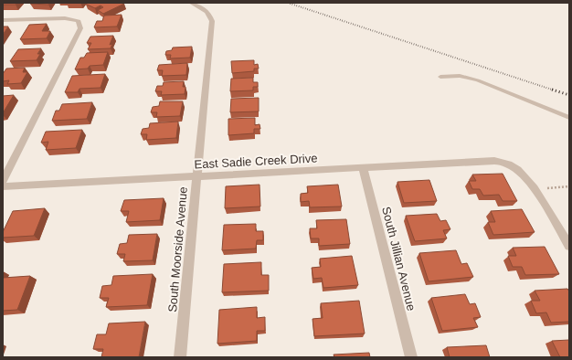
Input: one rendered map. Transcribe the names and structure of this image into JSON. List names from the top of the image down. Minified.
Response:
{"streets":{"street":["East Sadie Creek Drive","South Moorside Avenue","South Jillian Avenue"]},"crossings":[["East Sadie Creek Drive","South Moorside Avenue"],["East Sadie Creek Drive","South Jillian Avenue"]]}
